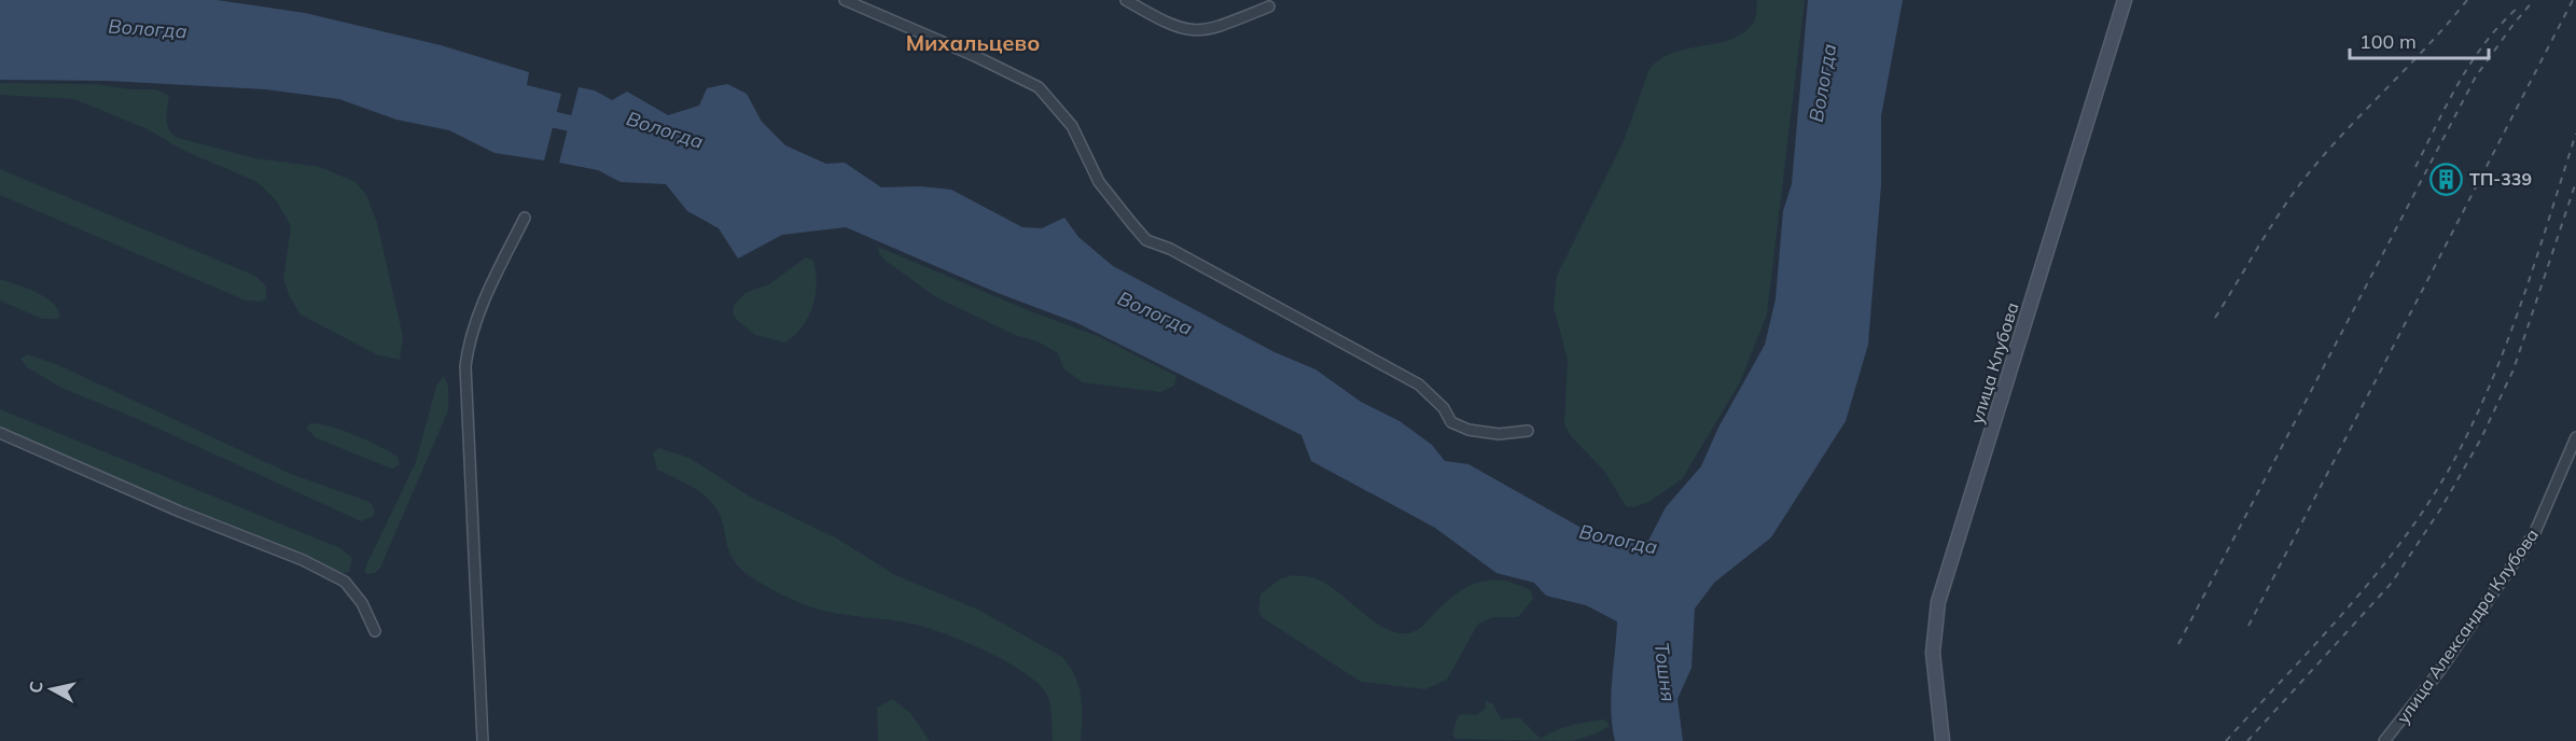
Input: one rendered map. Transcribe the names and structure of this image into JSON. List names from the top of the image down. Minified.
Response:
{"streets":{"main road":["улица Клубова"],"street":["улица Александра Клубова"]},"districts":["Михальцево"],"water":["Вологда","Тошня"],"places":{"building":["ТП-339"]},"scale_bar":"100 m","north":"left"}
